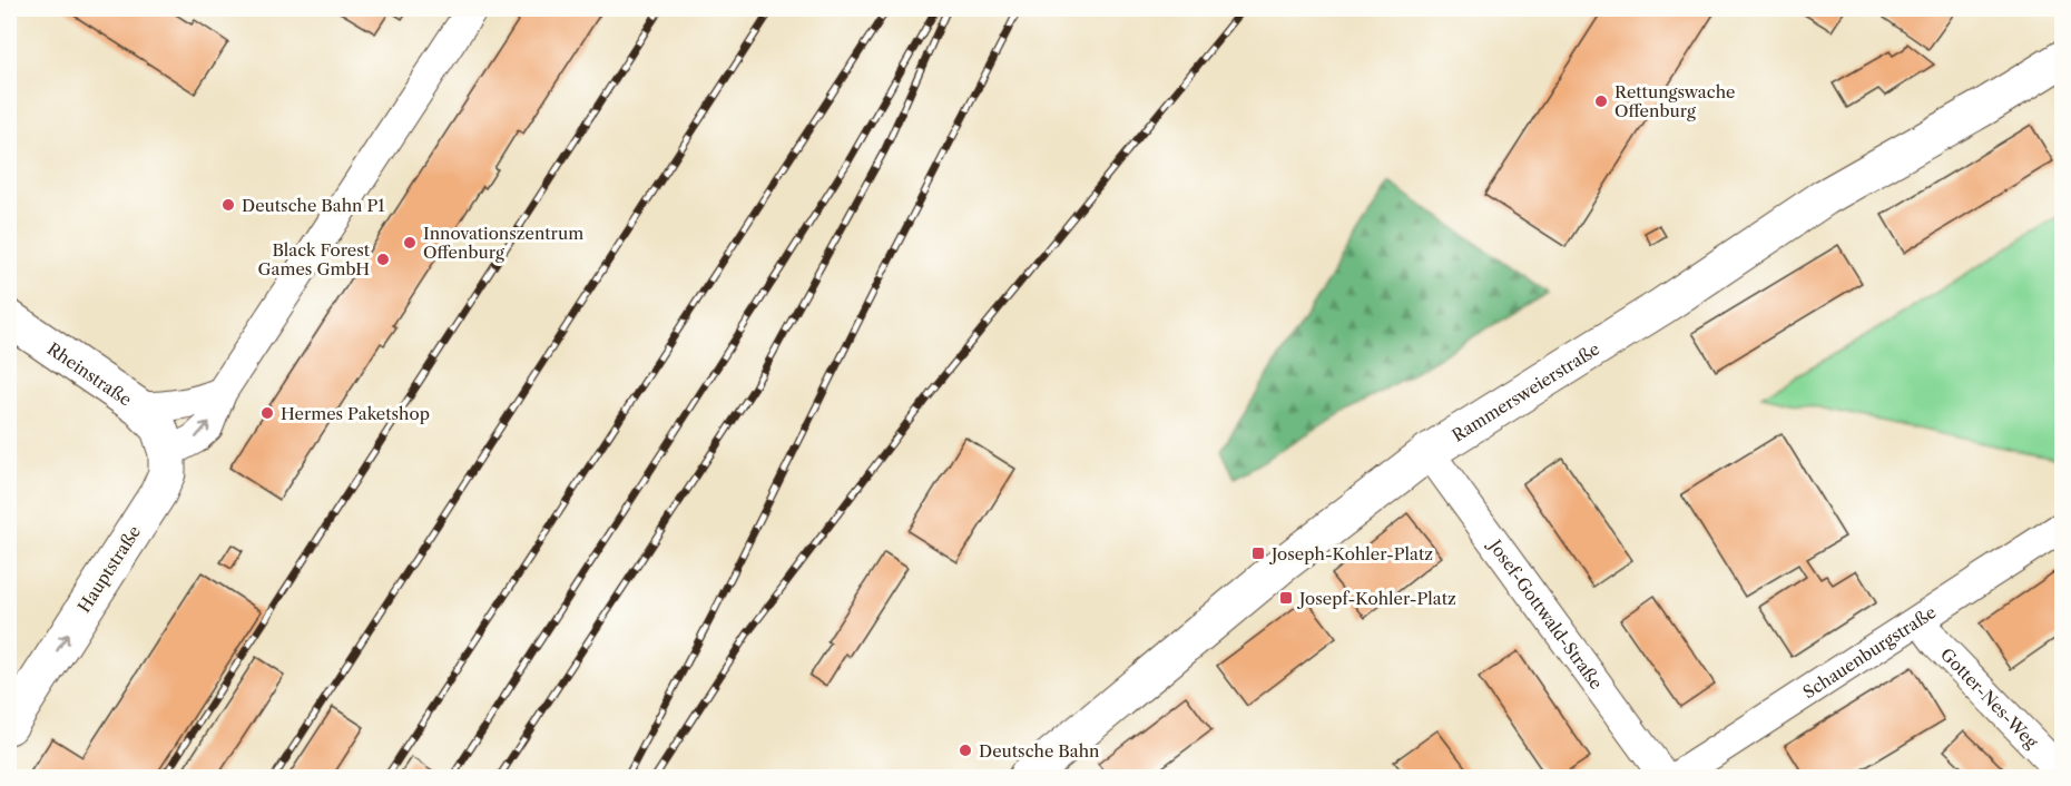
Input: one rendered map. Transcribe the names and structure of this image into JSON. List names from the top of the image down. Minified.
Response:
{"streets":{"street":["Rheinstraße","Rammersweierstraße","Hauptstraße","Josef-Gottwald-Straße","Schauenburgstraße","Gotter-Nes-Weg"]},"crossings":[["Rammersweierstraße","Josef-Gottwald-Straße"],["Schauenburgstraße","Gotter-Nes-Weg"]],"one_way":["Hauptstraße"],"places":{"other":["Rettungswache Offenburg","Deutsche Bahn P1","Innovationszentrum Offenburg","Black Forest Games GmbH","Hermes Paketshop","Deutsche Bahn"],"transit":["Joseph-Kohler-Platz","Josepf-Kohler-Platz"]}}
